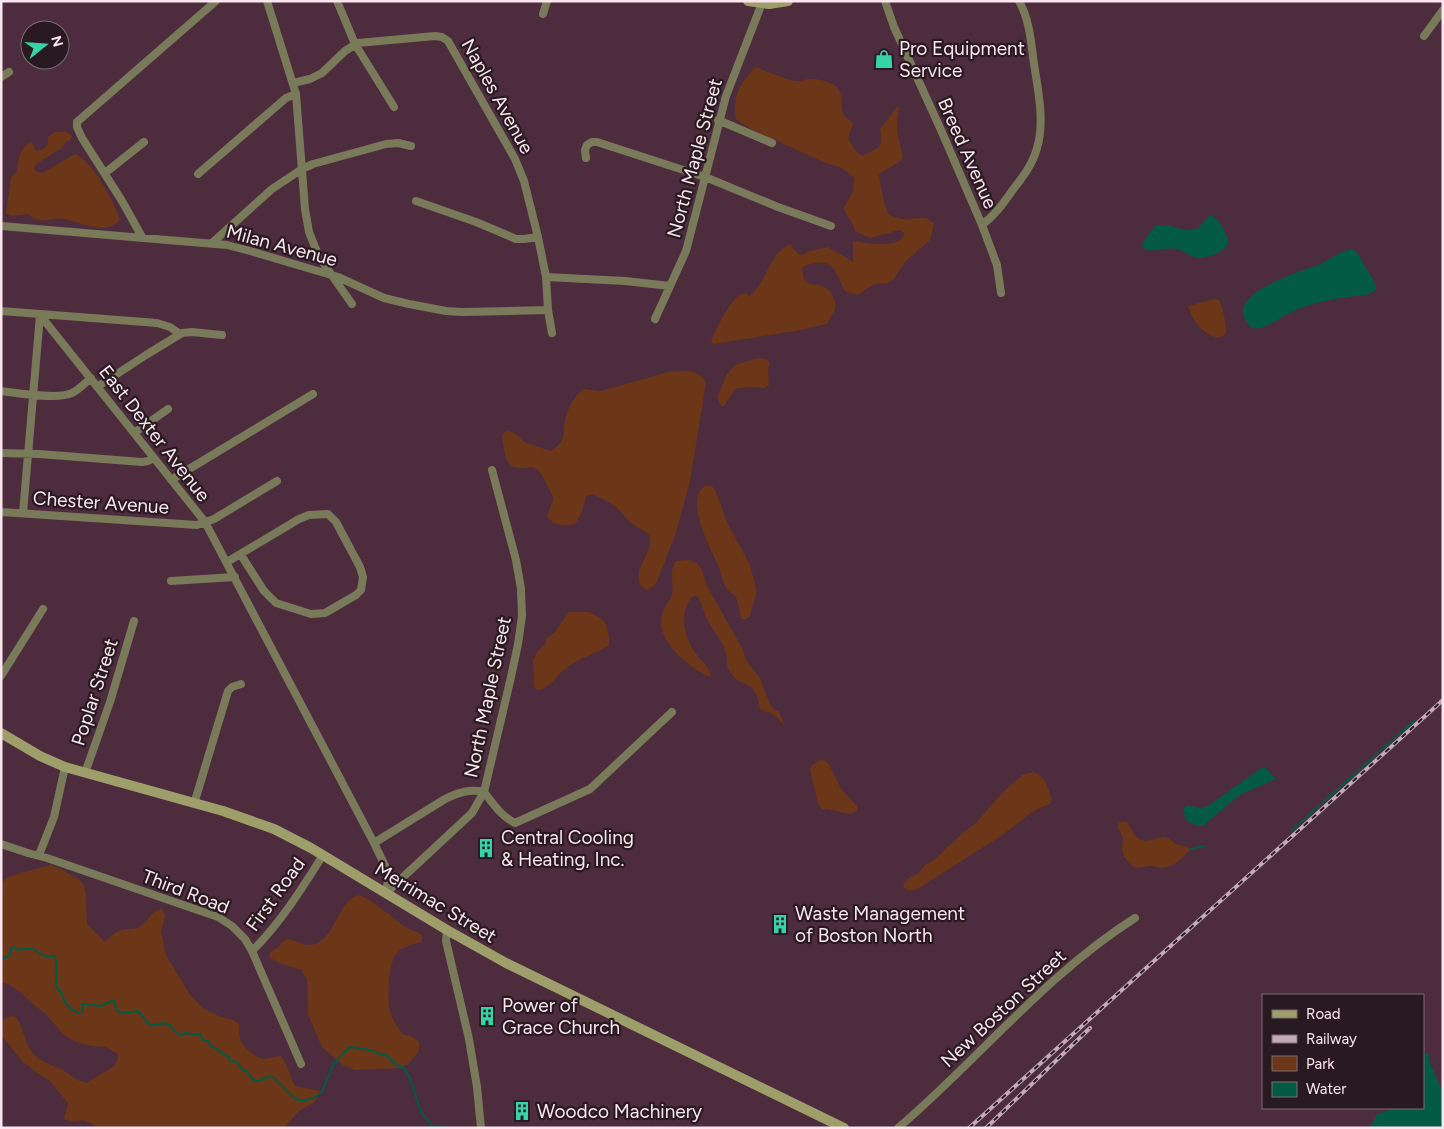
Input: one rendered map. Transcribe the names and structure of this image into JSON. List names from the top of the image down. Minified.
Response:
{"streets":{"main road":["Merrimac Street"],"street":["Naples Avenue","Breed Avenue","North Maple Street","Milan Avenue","East Dexter Avenue","Chester Avenue","Poplar Street","Third Road","First Road","New Boston Street"]},"crossings":[["Naples Avenue","Milan Avenue"],["North Maple Street","Merrimac Street"],["East Dexter Avenue","Chester Avenue"],["Poplar Street","Merrimac Street"],["Third Road","First Road"],["First Road","Merrimac Street"]],"places":{"shop":["Pro Equipment Service"],"building":["Central Cooling & Heating, Inc.","Waste Management of Boston North","Power of Grace Church","Woodco Machinery"]},"legend":["Road","Railway","Park","Water"],"north":"right"}
